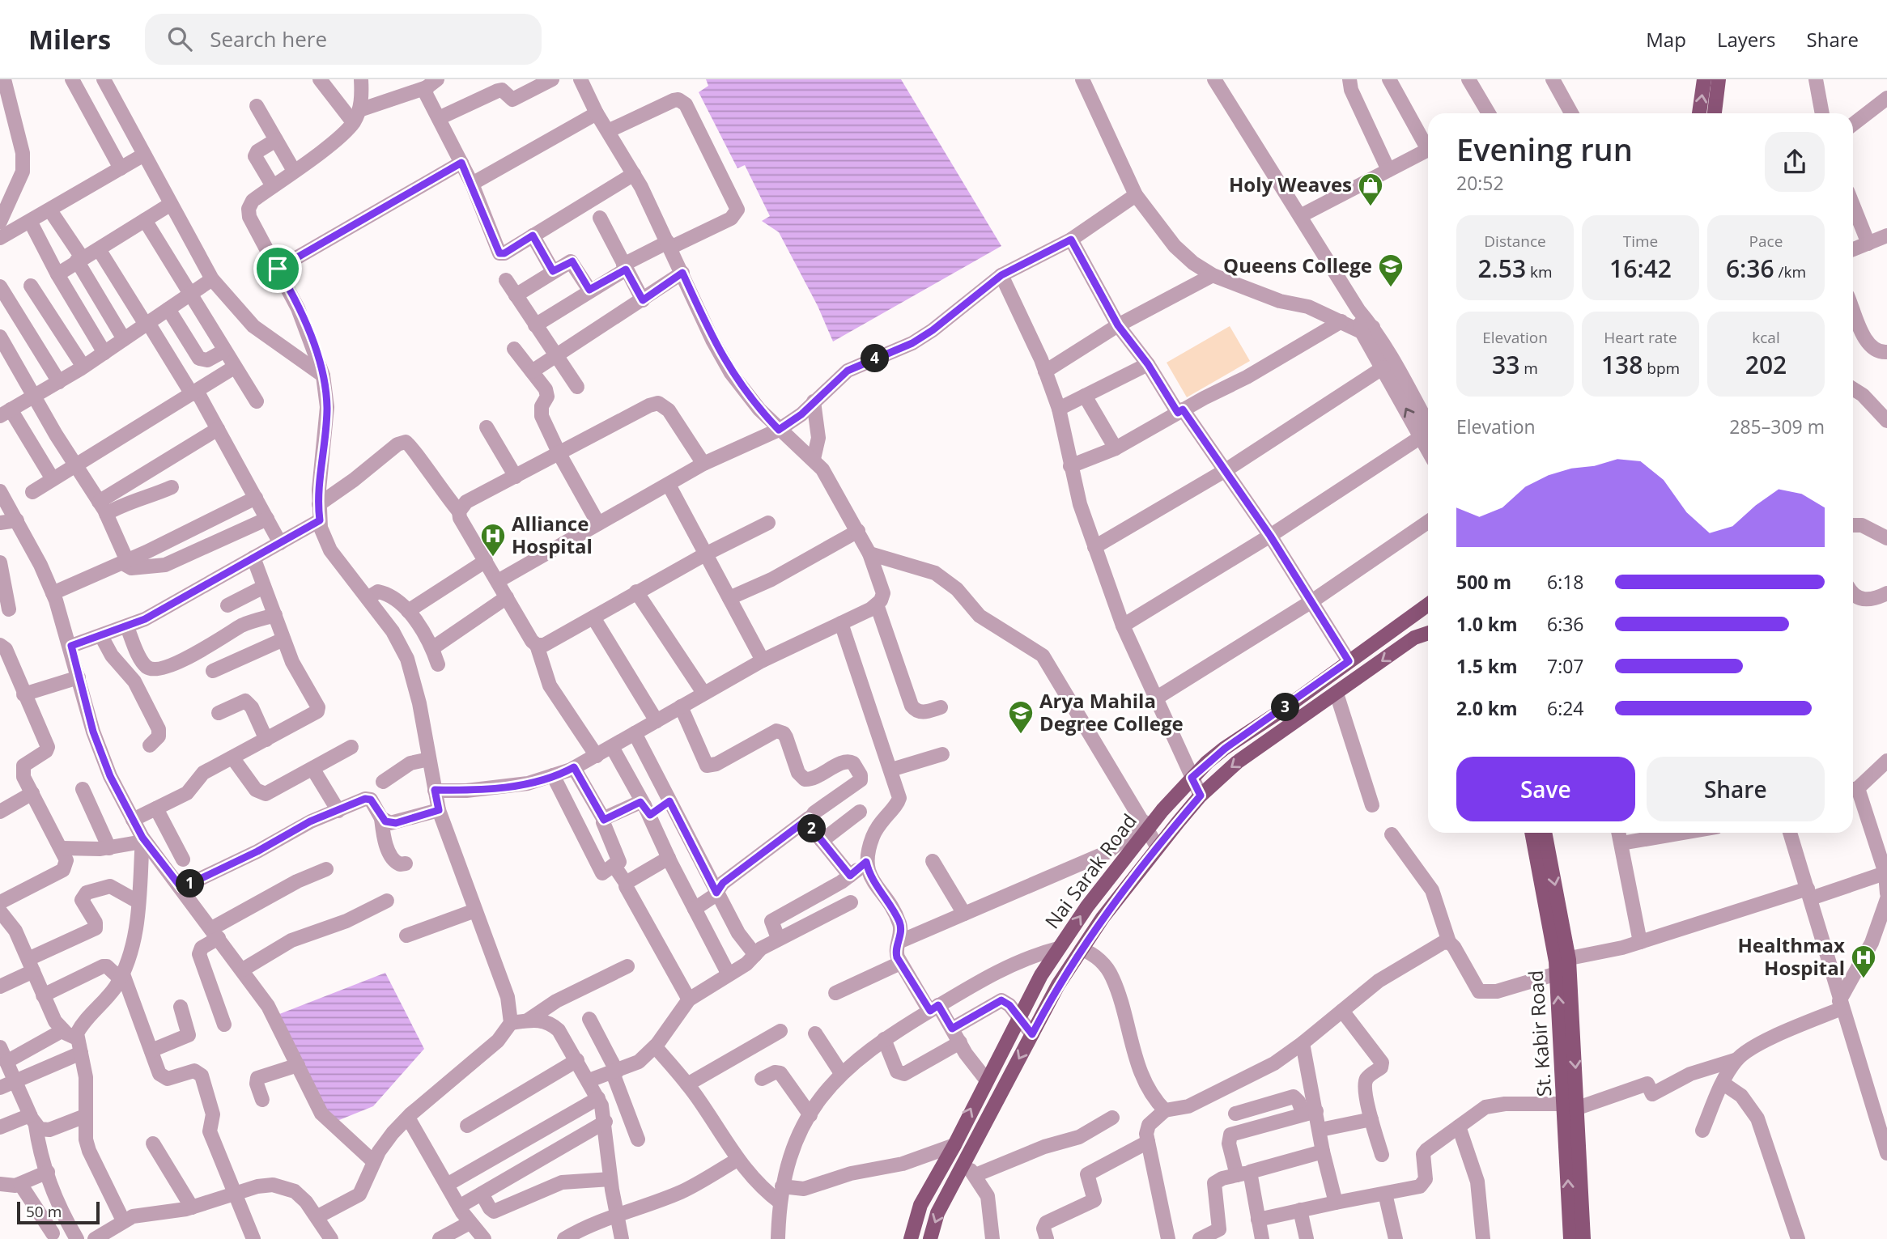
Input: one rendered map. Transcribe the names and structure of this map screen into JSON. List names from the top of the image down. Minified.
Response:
{"streets":{"main road":["Nai Sarak Road","St. Kabir Road"]},"places":{"shop":["Holy Weaves"],"school or university":["Queens College","Arya Mahila Degree College"],"hospital":["Alliance Hospital","Healthmax Hospital"]},"scale_bar":"50 m","page":{"header":"Milers","search":"Search here","nav":["Map","Layers","Share"],"heading":["Evening run","20:52"],"stats":[["Distance","2.53 km"],["Time","16:42"],["Pace","6:36 /km"],["Elevation","33 m"],["Heart rate","138 bpm"],["kcal","202"]],"pins":["4","3","2","1"],"chart":["Elevation","285–309 m"],"list":[{"name":"500 m","note":"6:18"},{"name":"1.0 km","note":"6:36"},{"name":"1.5 km","note":"7:07"},{"name":"2.0 km","note":"6:24"}],"buttons":["Save","Share"],"scale":"50 m"}}
